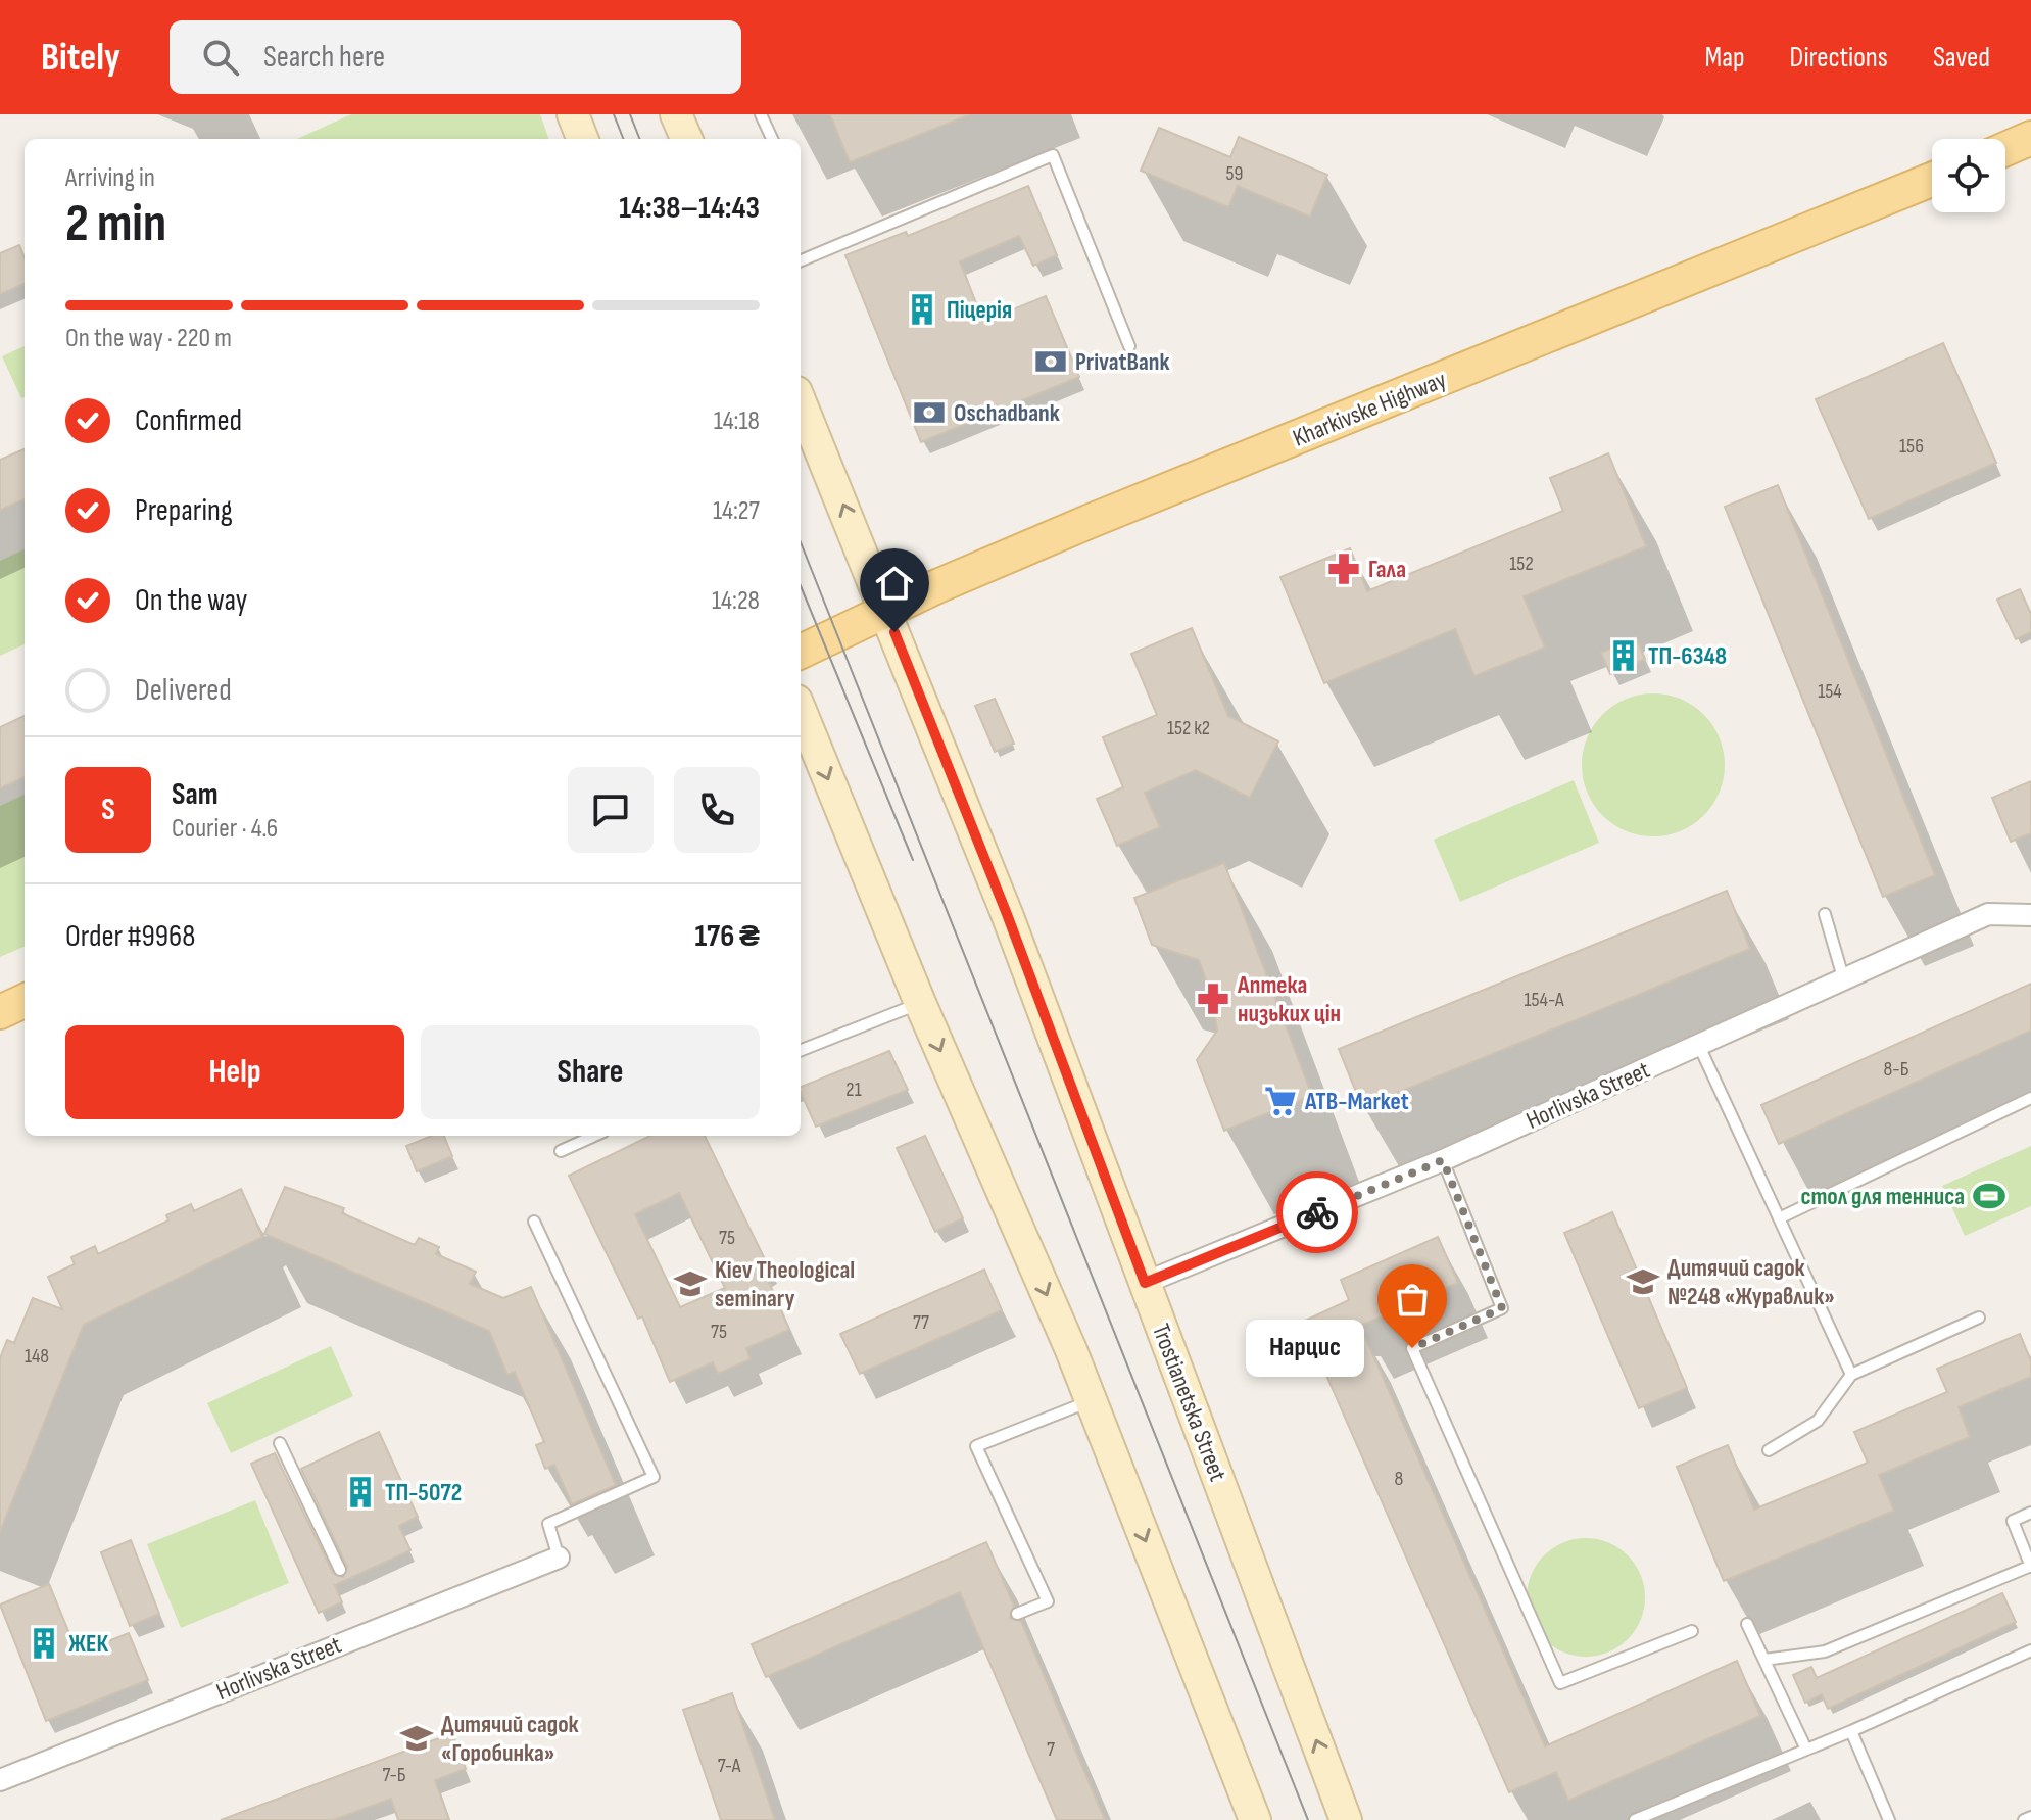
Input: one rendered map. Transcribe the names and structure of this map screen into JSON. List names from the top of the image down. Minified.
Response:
{"streets":{"main road":["Kharkivske Highway","Trostianetska Street"],"street":["Horlivska Street"]},"crossings":[["Kharkivske Highway","Trostianetska Street"],["Horlivska Street","Trostianetska Street"]],"places":{"building":["Піцерія","ТП-6348","ТП-5072","ЖЕК"],"bank":["PrivatBank","Oschadbank"],"pharmacy":["Гала","Аптека низьких цін"],"supermarket":["ATB-Market"],"sports":["стол для тенниса"],"school or university":["Дитячий садок №248 «Журавлик»","Kiev Theological seminary","Дитячий садок «Горобинка»"],"other":["Нарцис"]},"house_numbers":["59","156","152","154","152 к2","154-А","8-Б","21","75","77","75","148","8","7","7-А","7-Б"],"page":{"header":"Bitely","search":"Search here","nav":["Map","Directions","Saved"],"heading":["2 min","Arriving in","14:38–14:43"],"panel":["Sam","Courier · 4.6","Order #9968","176 ₴"],"bar":"On the way · 220 m","list":[["Confirmed","14:18"],["Preparing","14:27"],["On the way","14:28"],"Delivered"],"round":"S","buttons":["Help","Share"],"bubble":"Нарцис"}}
